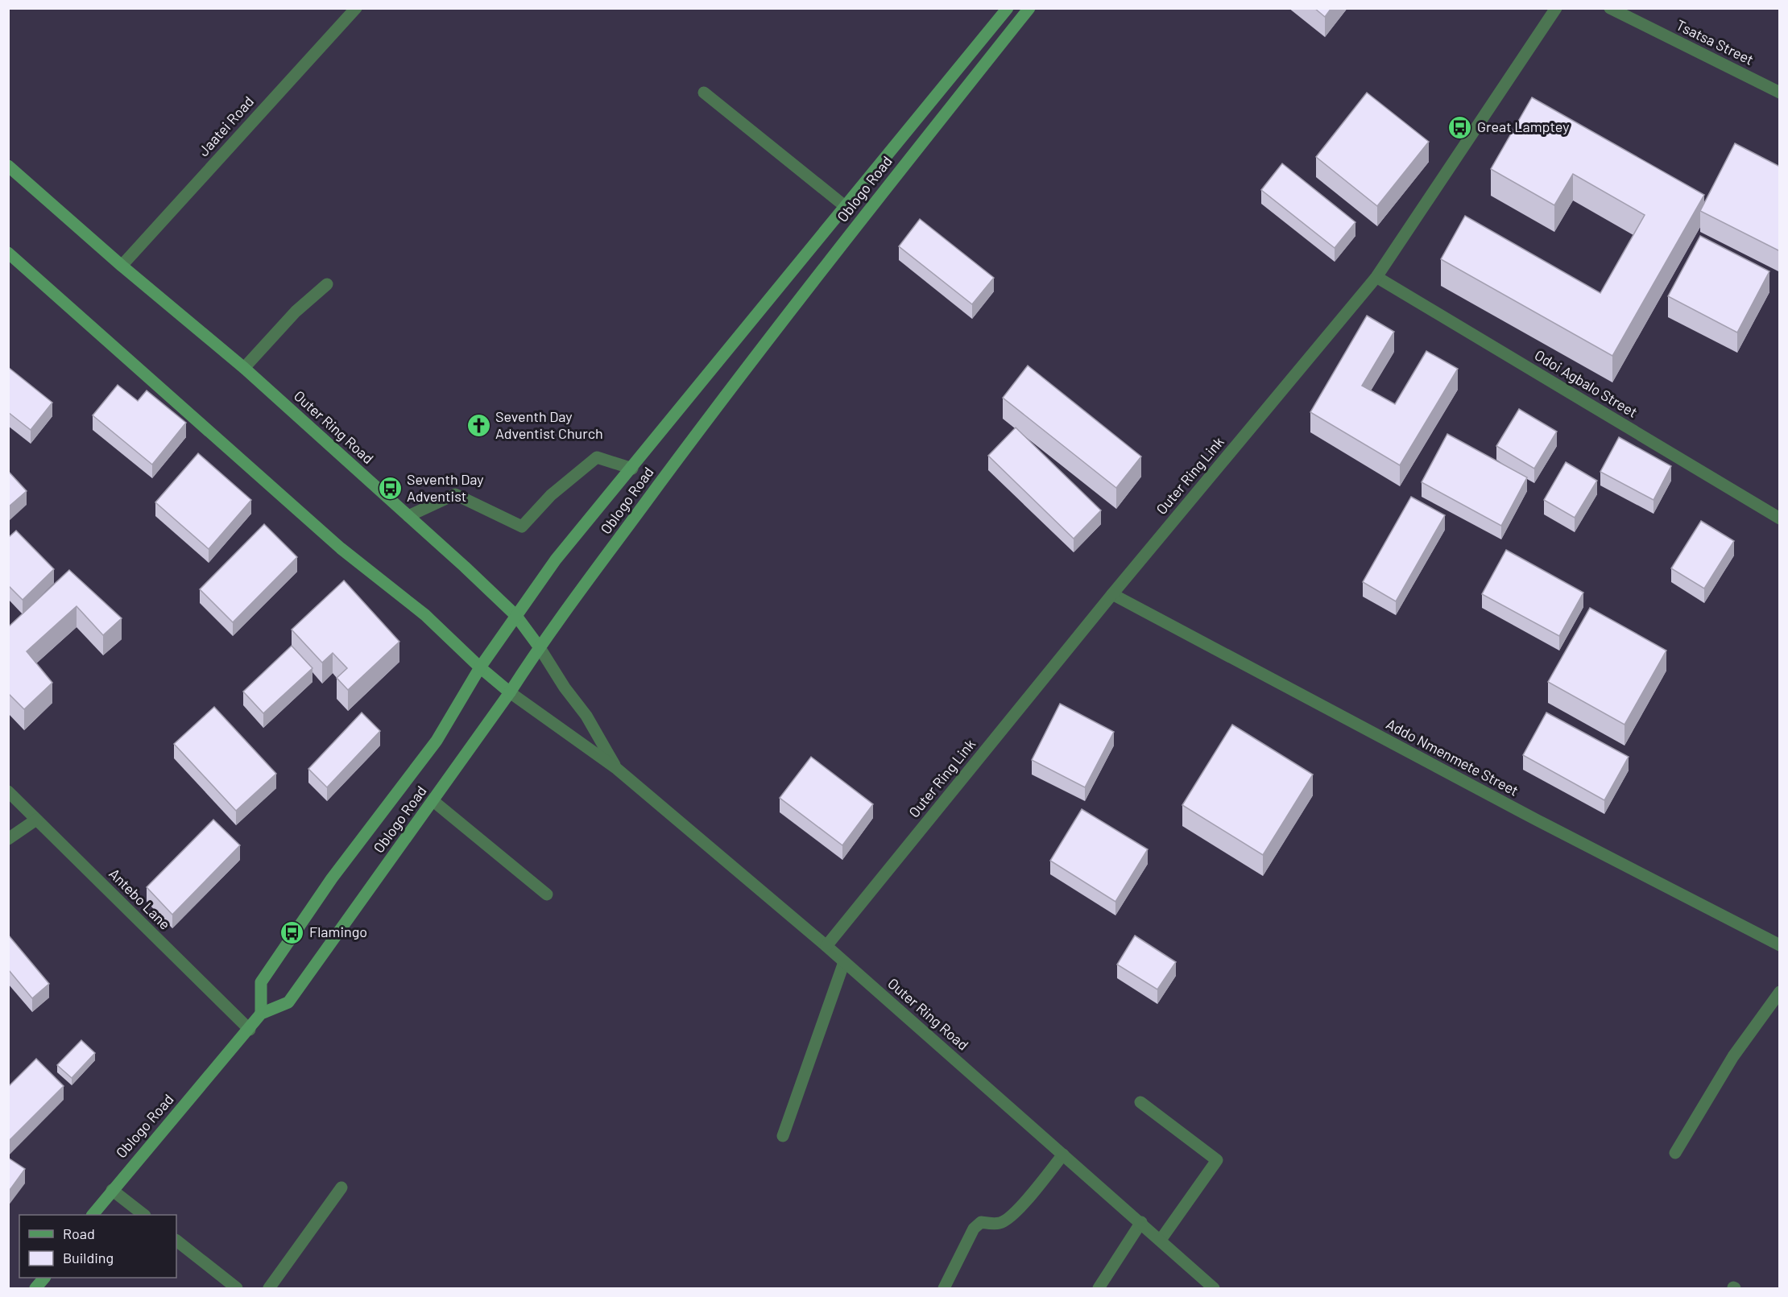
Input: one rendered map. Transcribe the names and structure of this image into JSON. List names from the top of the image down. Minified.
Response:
{"streets":{"main road":["Oblogo Road","Outer Ring Road"],"street":["Tsatsa Street","Jaatei Road","Odoi Agbalo Street","Outer Ring Link","Addo Nmenmete Street","Antebo Lane"]},"crossings":[["Jaatei Road","Outer Ring Road"],["Oblogo Road","Outer Ring Road"],["Oblogo Road","Antebo Lane"],["Odoi Agbalo Street","Outer Ring Link"],["Outer Ring Road","Outer Ring Link"],["Outer Ring Link","Addo Nmenmete Street"]],"places":{"bus stop":["Great Lamptey","Seventh Day Adventist","Flamingo"],"church":["Seventh Day Adventist Church"]},"legend":["Road","Building"]}
